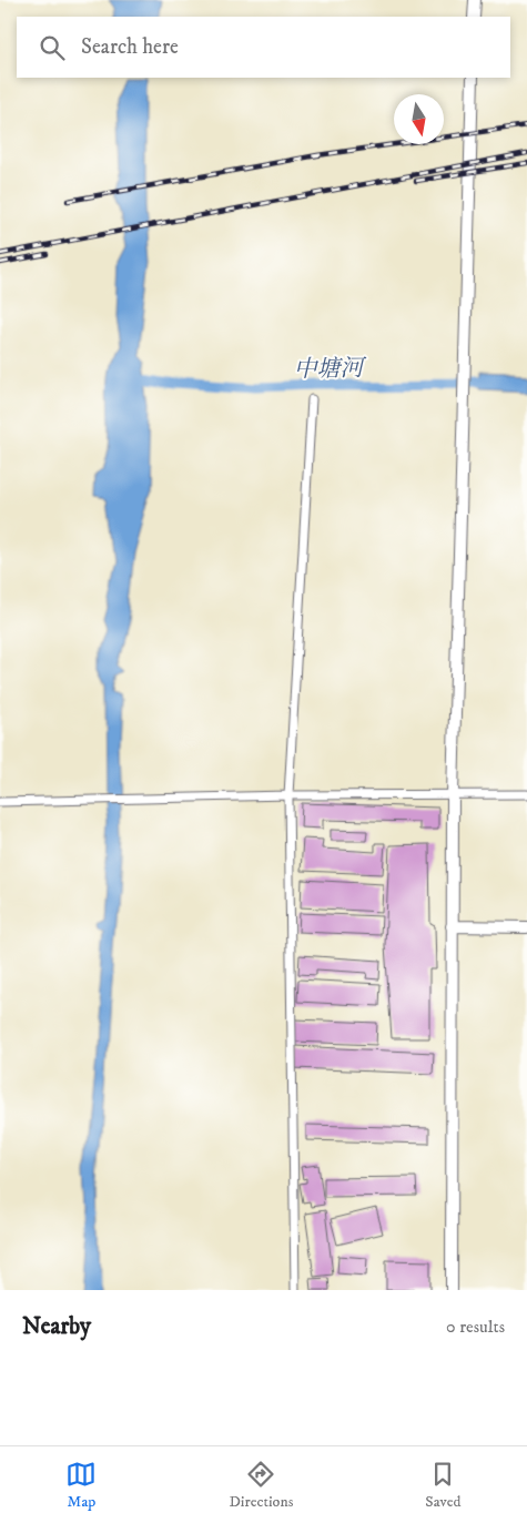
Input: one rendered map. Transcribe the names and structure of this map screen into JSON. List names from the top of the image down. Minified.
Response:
{"water":["中塘河"],"north":"bottom","page":{"search":"Search here","heading":["Nearby","0 results"],"nav":["Map","Directions","Saved"]}}
